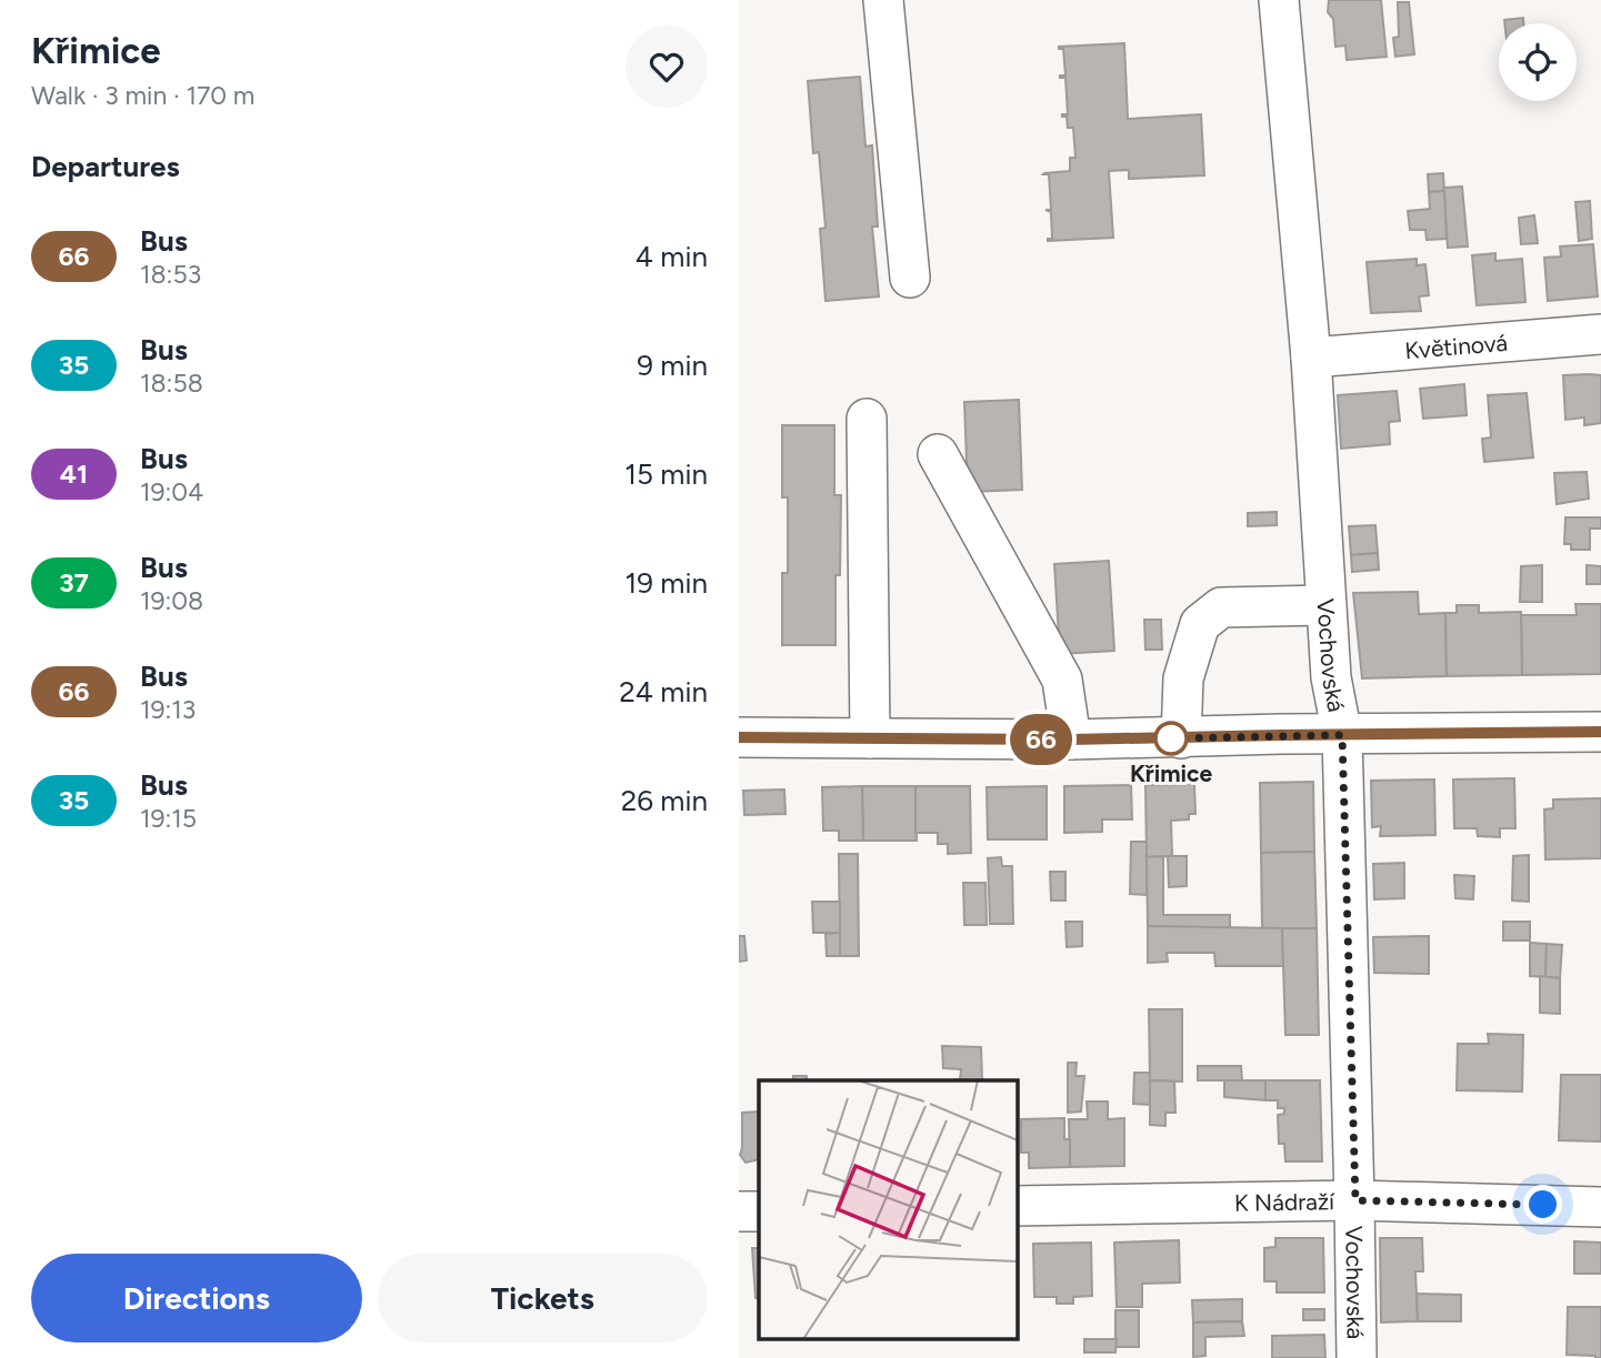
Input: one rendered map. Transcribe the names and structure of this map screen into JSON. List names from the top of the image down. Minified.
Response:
{"streets":{"street":["Květinová","Vochovská","K Nádraží"]},"crossings":[["Květinová","Vochovská"],["Vochovská","K Nádraží"]],"places":["Křimice"],"lines":["bus line 66"],"page":{"heading":[["Křimice","Walk · 3 min · 170 m"],"Departures"],"on_map":"66","list":[{"mark":"66","name":"Bus","note":"18:53","value":"4 min"},{"mark":"35","name":"Bus","note":"18:58","value":"9 min"},{"mark":"41","name":"Bus","note":"19:04","value":"15 min"},{"mark":"37","name":"Bus","note":"19:08","value":"19 min"},{"mark":"66","name":"Bus","note":"19:13","value":"24 min"},{"mark":"35","name":"Bus","note":"19:15","value":"26 min"}],"buttons":["Directions","Tickets"]}}
